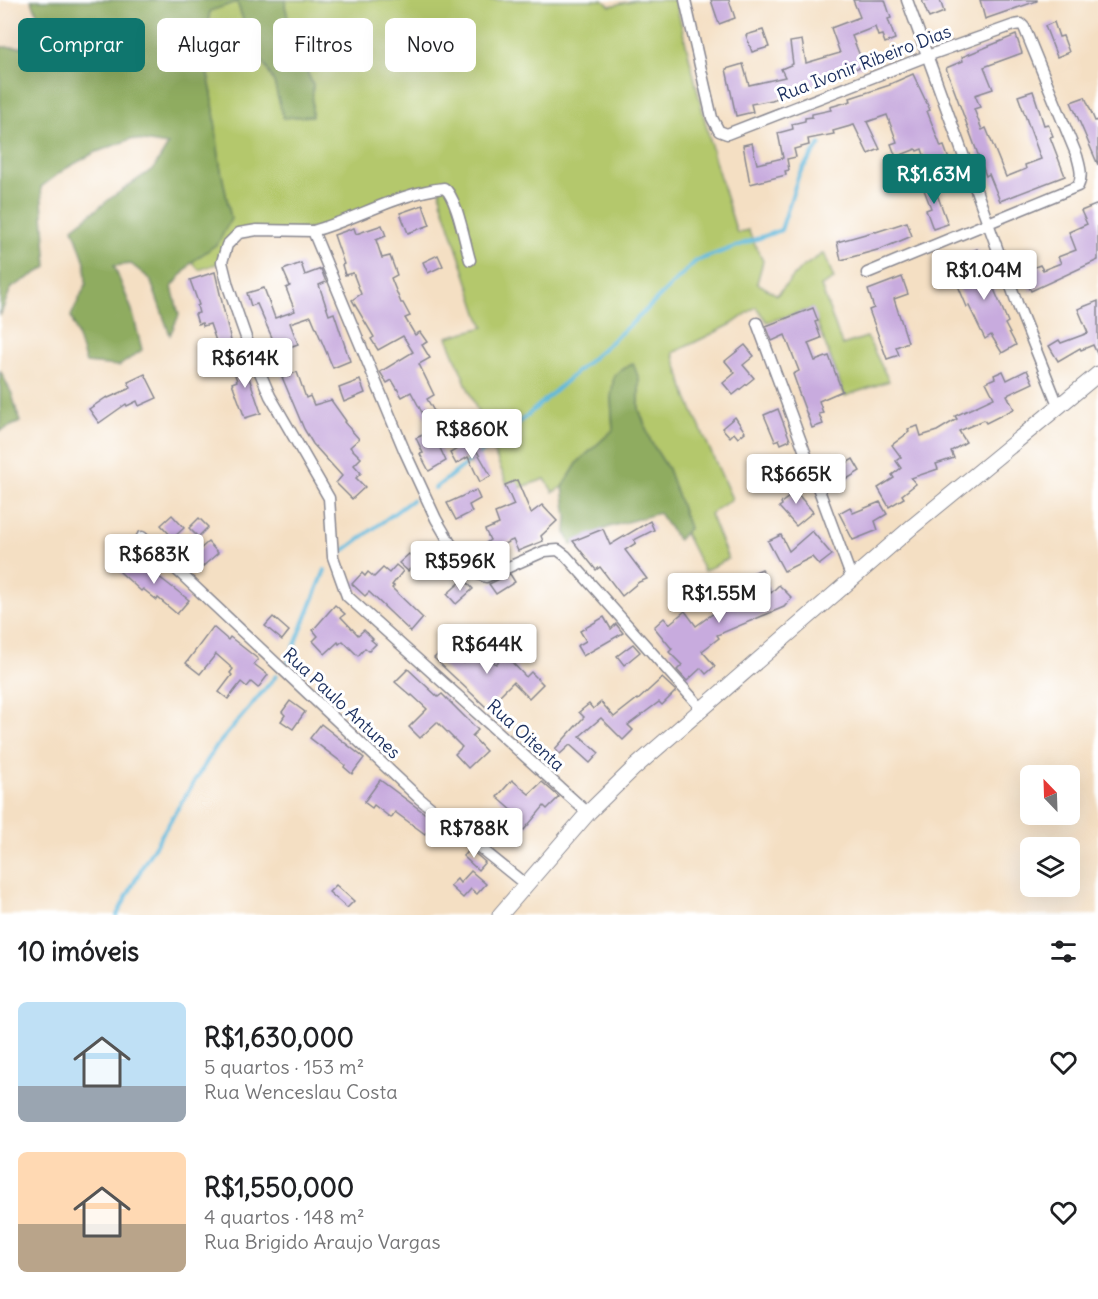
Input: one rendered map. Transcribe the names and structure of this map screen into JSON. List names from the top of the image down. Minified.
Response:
{"streets":{"street":["Rua Ivonir Ribeiro Dias","Rua Paulo Antunes","Rua Oitenta"]},"north":"top left","page":{"chip":["Comprar","Alugar","Filtros","Novo"],"price":["R$1.63M","R$1.04M","R$614K","R$860K","R$665K","R$683K","R$596K","R$1.55M","R$644K","R$788K"],"heading":"10 imóveis","list":[{"name":"R$1,630,000","note":"5 quartos · 153 m² · Rua Wenceslau Costa"},{"name":"R$1,550,000","note":"4 quartos · 148 m² · Rua Brigido Araujo Vargas"}]}}
